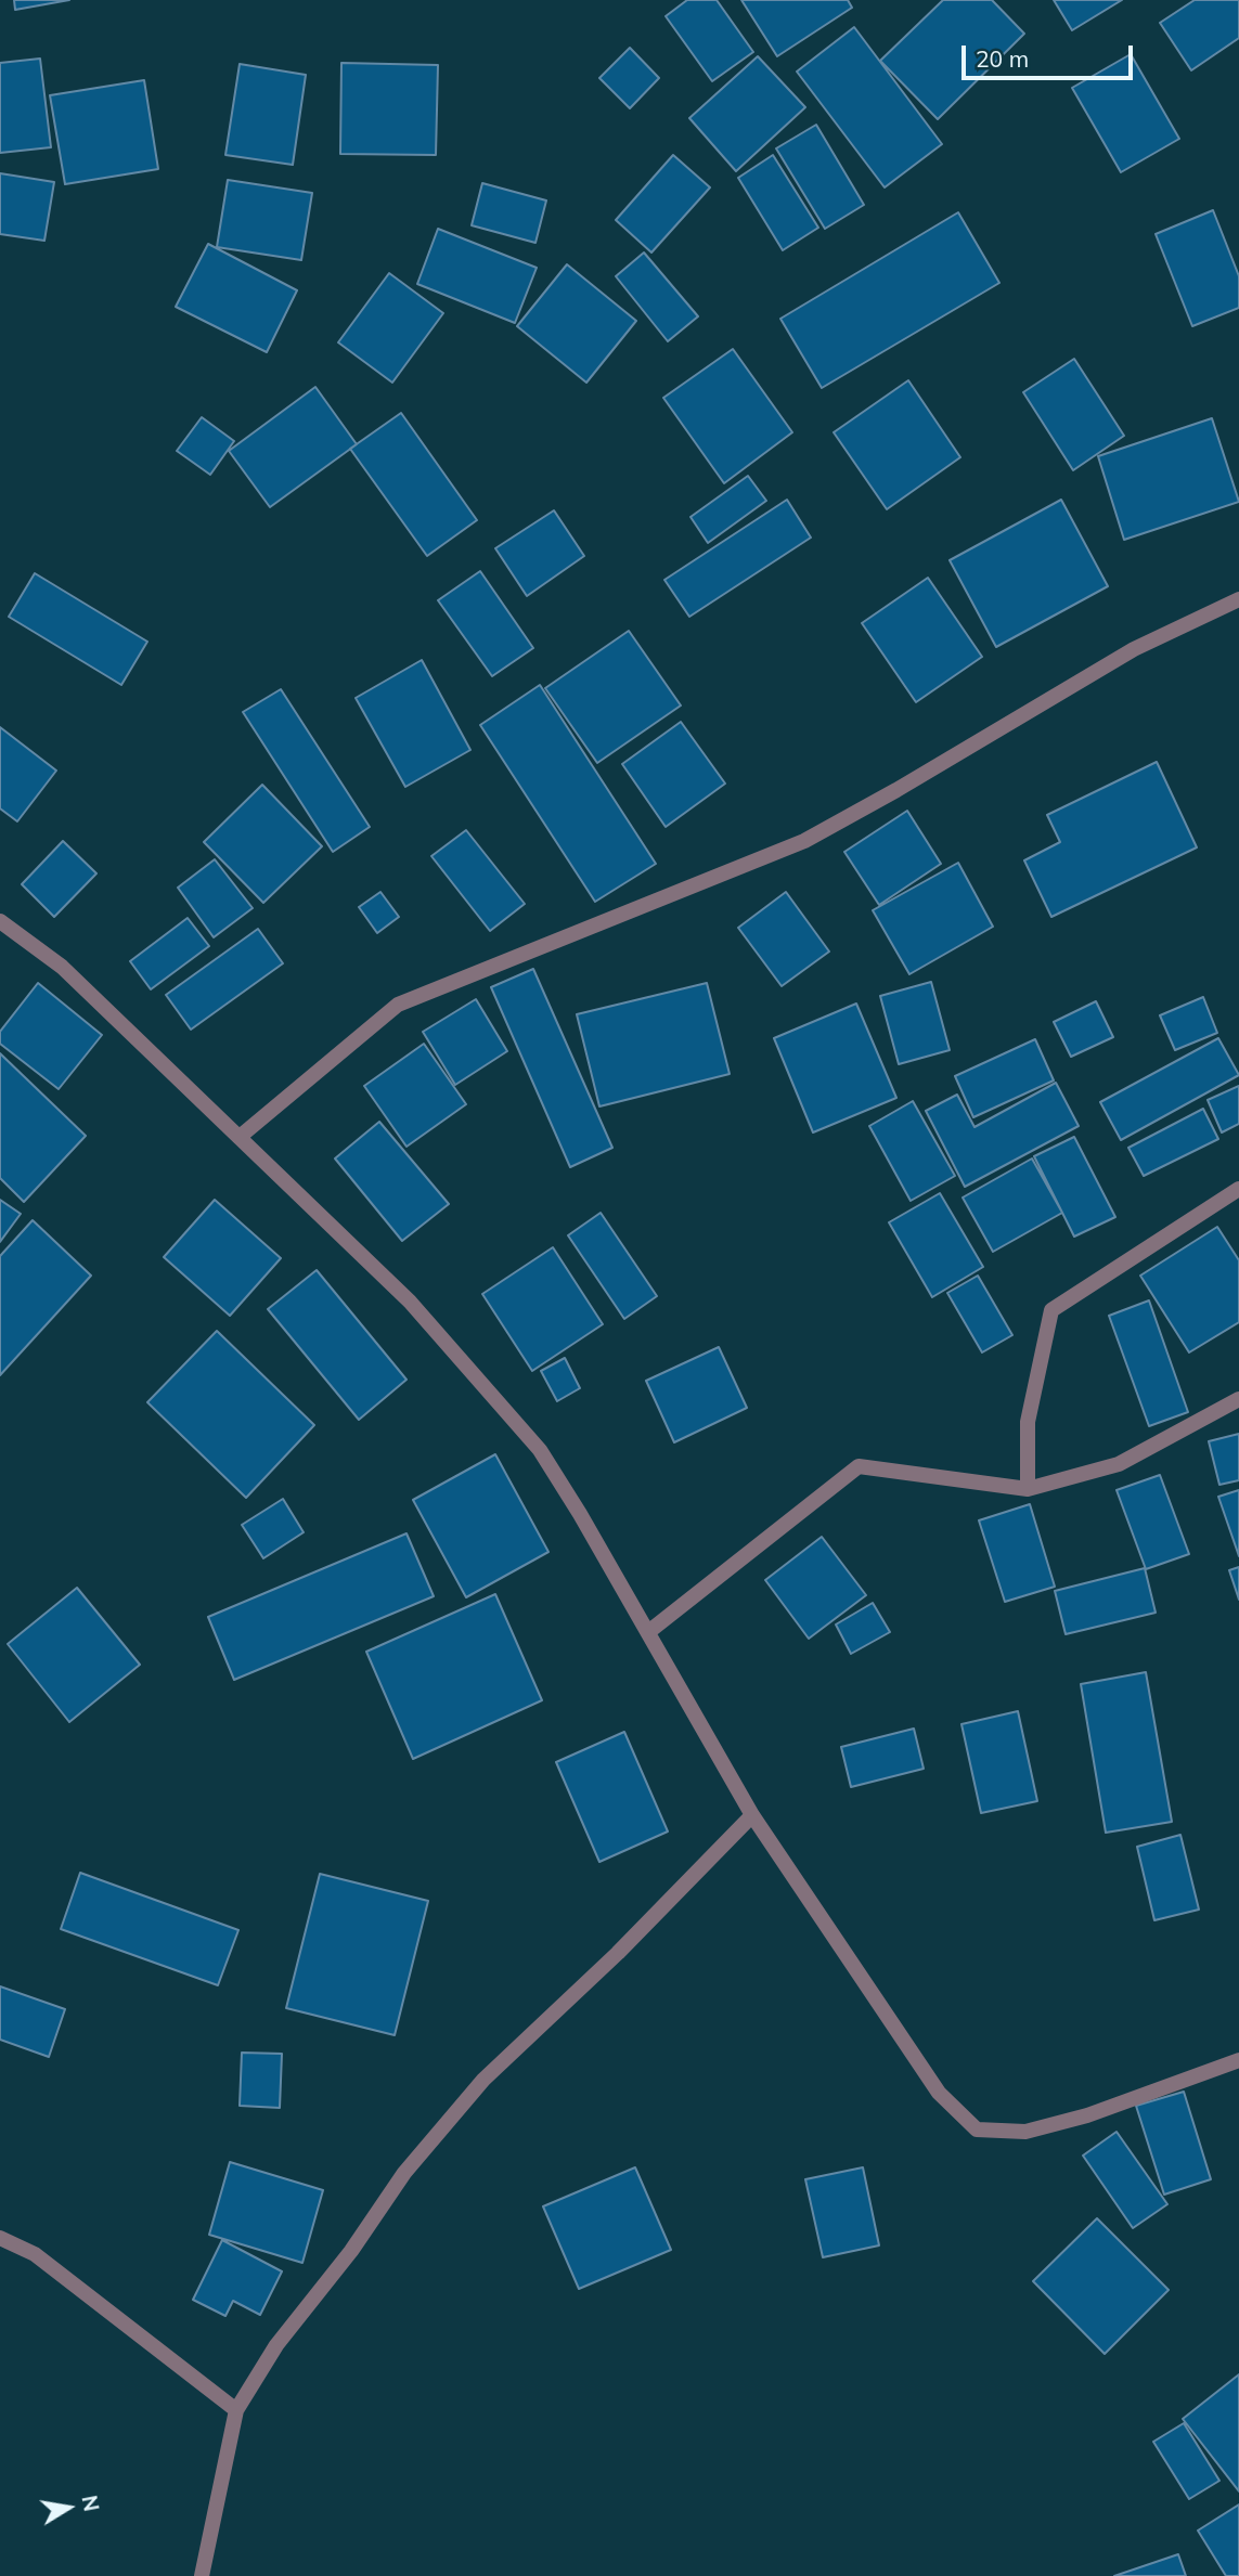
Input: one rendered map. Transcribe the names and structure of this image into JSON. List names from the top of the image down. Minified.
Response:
{"scale_bar":"20 m","north":"right"}
